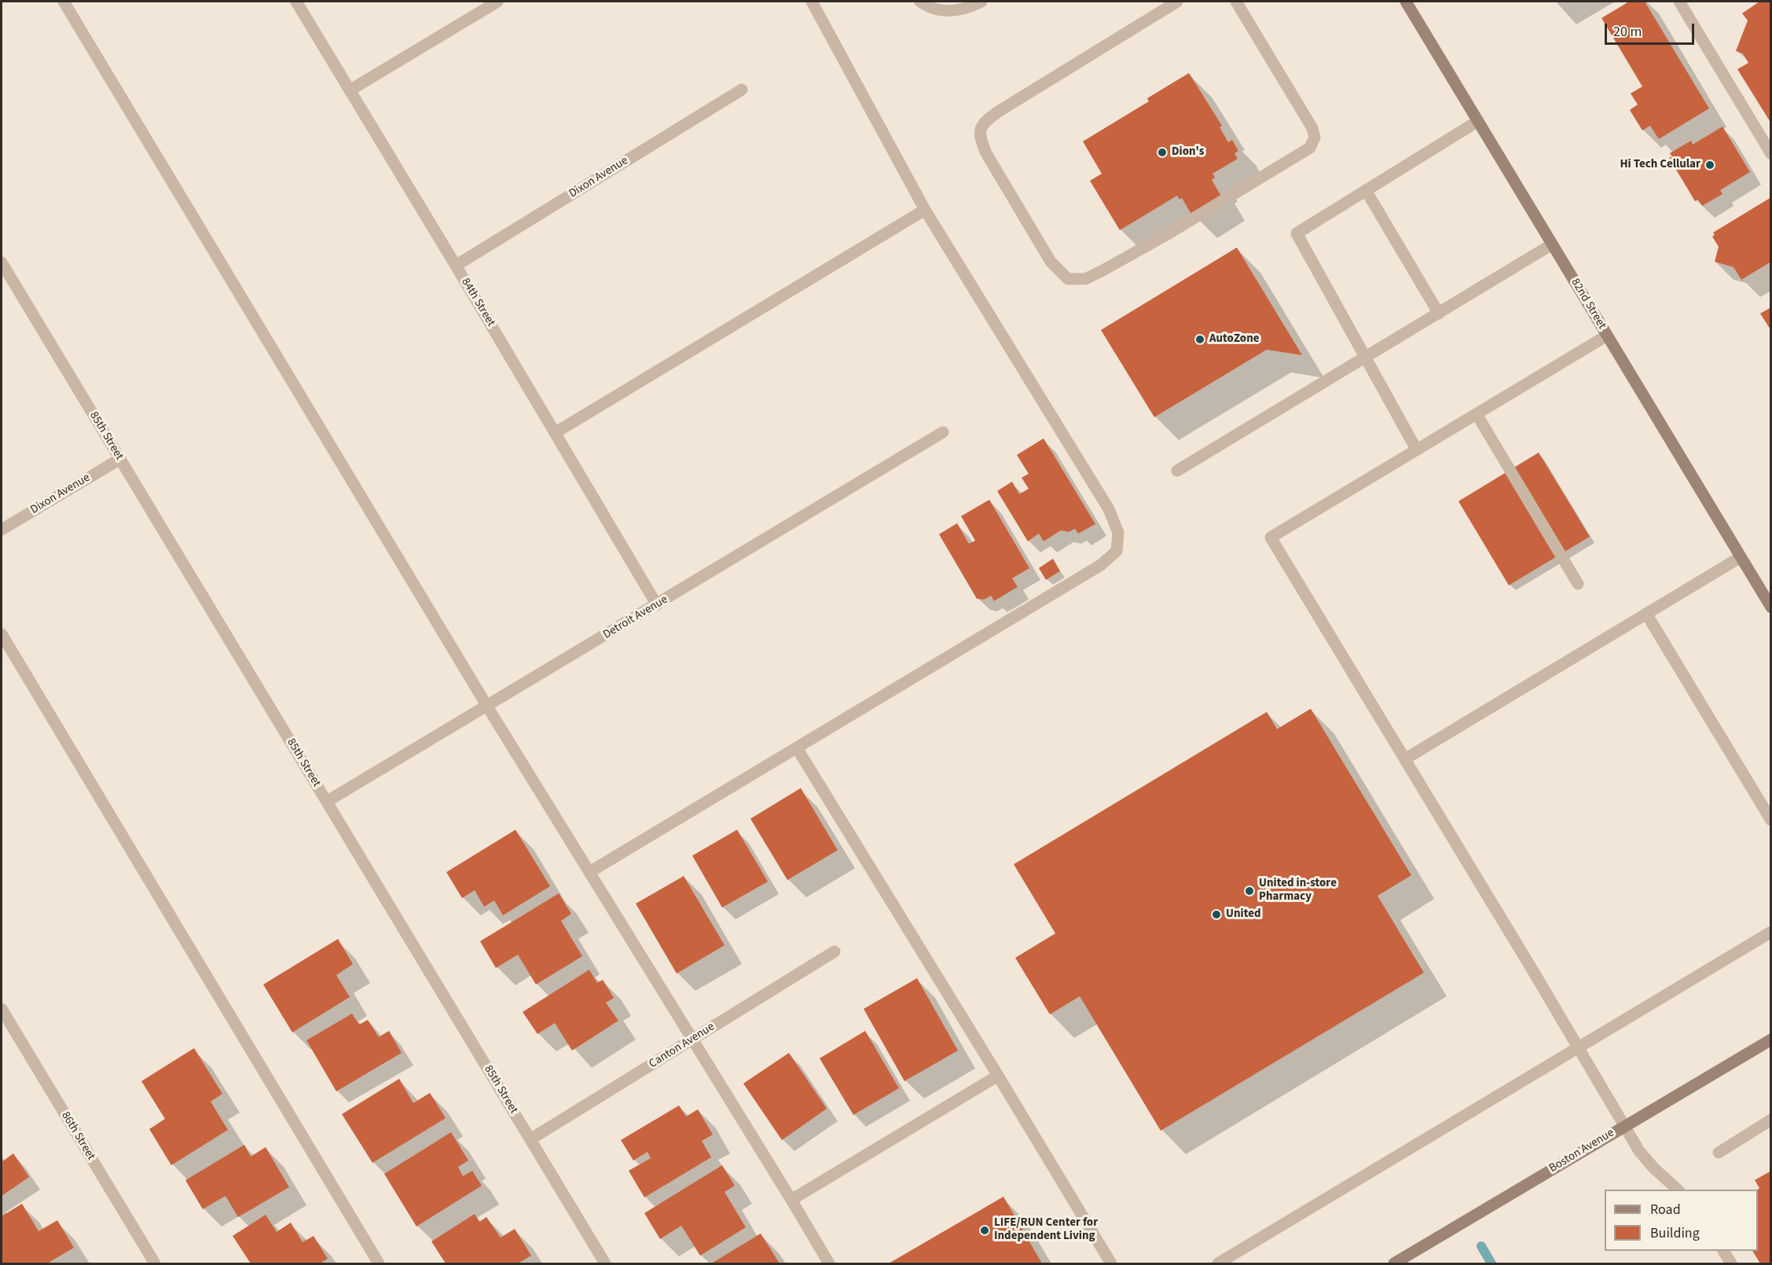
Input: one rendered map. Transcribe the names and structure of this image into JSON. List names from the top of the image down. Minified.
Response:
{"streets":{"main road":["82nd Street","Boston Avenue"],"street":["Dixon Avenue","84th Street","85th Street","Detroit Avenue","Canton Avenue","86th Street"]},"crossings":[["Dixon Avenue","84th Street"],["Dixon Avenue","85th Street"],["84th Street","Detroit Avenue"],["85th Street","Detroit Avenue"],["85th Street","Canton Avenue"]],"places":["Dion's","Hi Tech Cellular","AutoZone","United in-store Pharmacy","United","LIFE/RUN Center for Independent Living"],"legend":["Road","Building"],"scale_bar":"20 m"}
